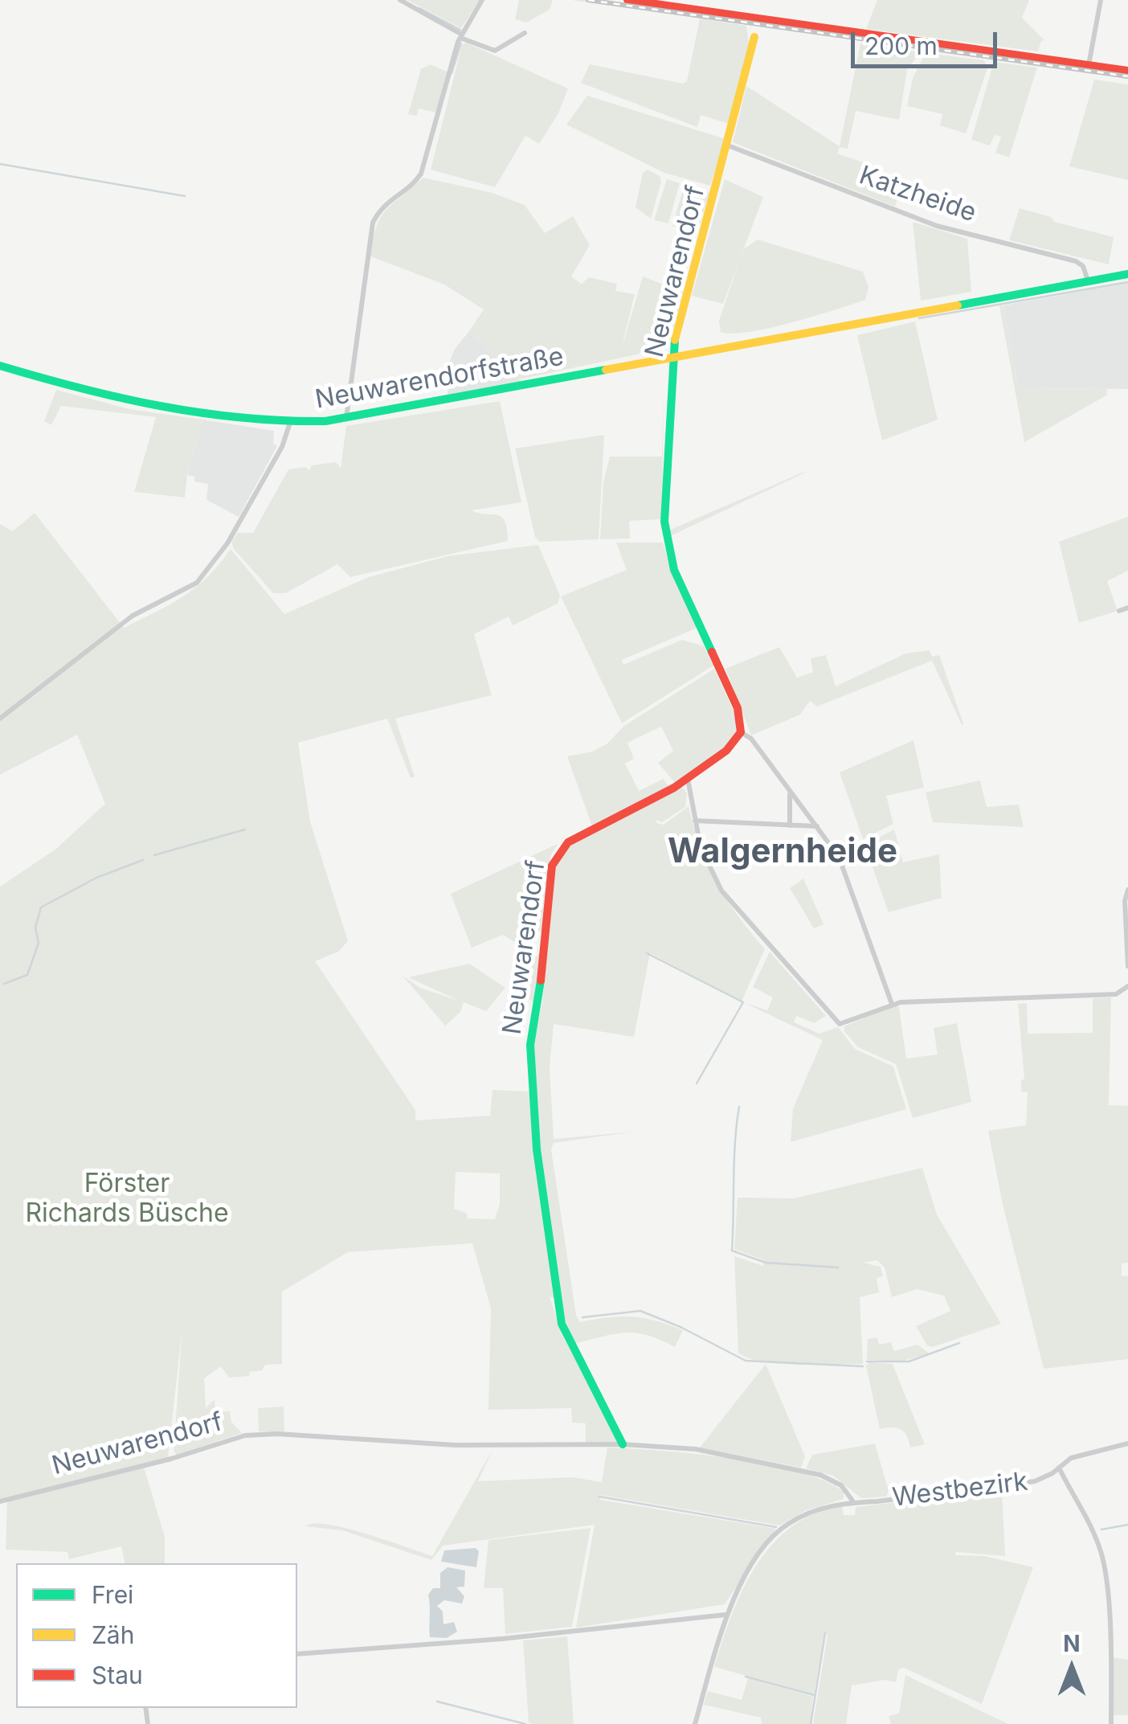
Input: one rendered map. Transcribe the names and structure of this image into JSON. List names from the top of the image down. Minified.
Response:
{"streets":{"street":["Katzheide","Neuwarendorf","Neuwarendorfstraße","Westbezirk"]},"crossings":[["Katzheide","Neuwarendorf"],["Katzheide","Neuwarendorfstraße"],["Neuwarendorf","Neuwarendorfstraße"],["Neuwarendorf","Westbezirk"]],"districts":["Walgernheide"],"parks":["Förster Richards Büsche"],"legend":["Frei","Zäh","Stau"],"scale_bar":"200 m","north":"top"}
